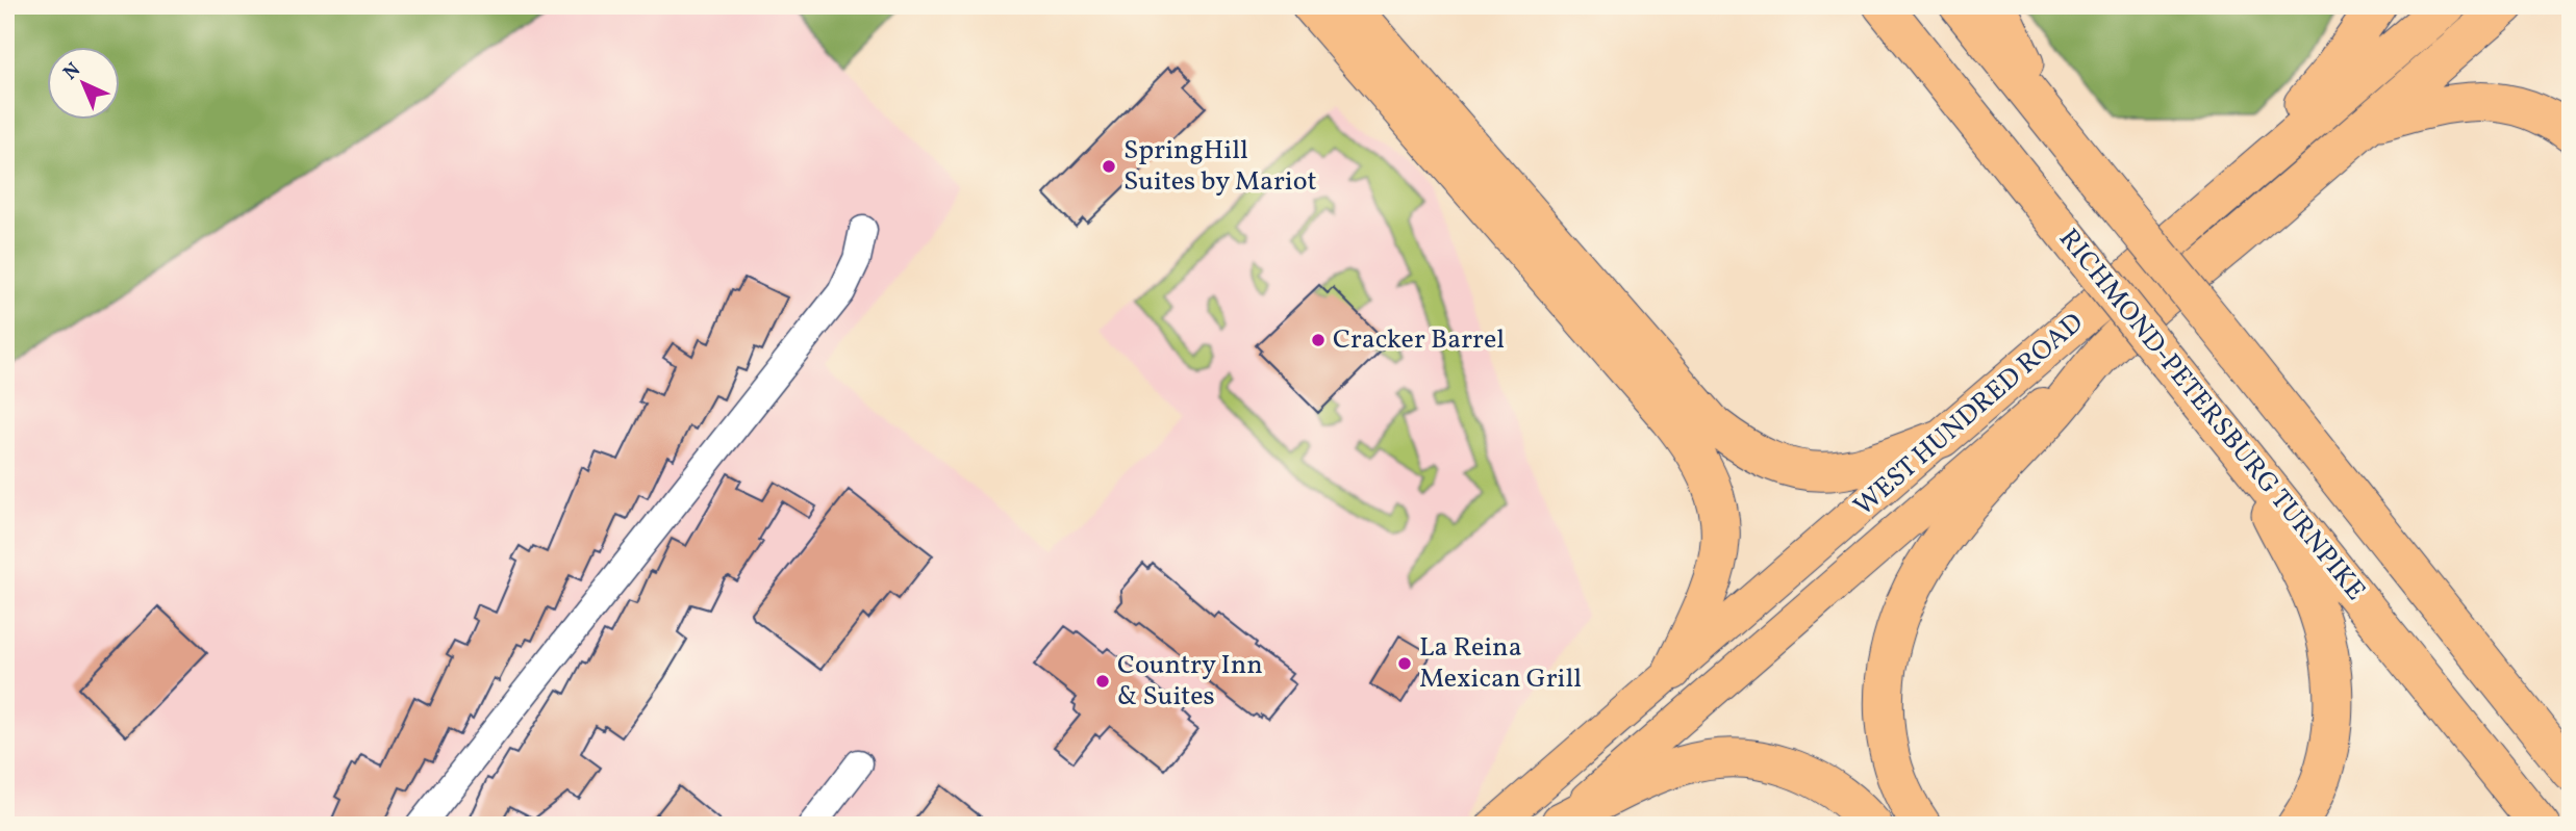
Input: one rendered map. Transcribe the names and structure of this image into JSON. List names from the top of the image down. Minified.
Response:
{"streets":{"highway":["WEST HUNDRED ROAD","RICHMOND-PETERSBURG TURNPIKE"]},"places":["SpringHill Suites by Mariot","Cracker Barrel","La Reina Mexican Grill","Country Inn & Suites"],"north":"top left"}
